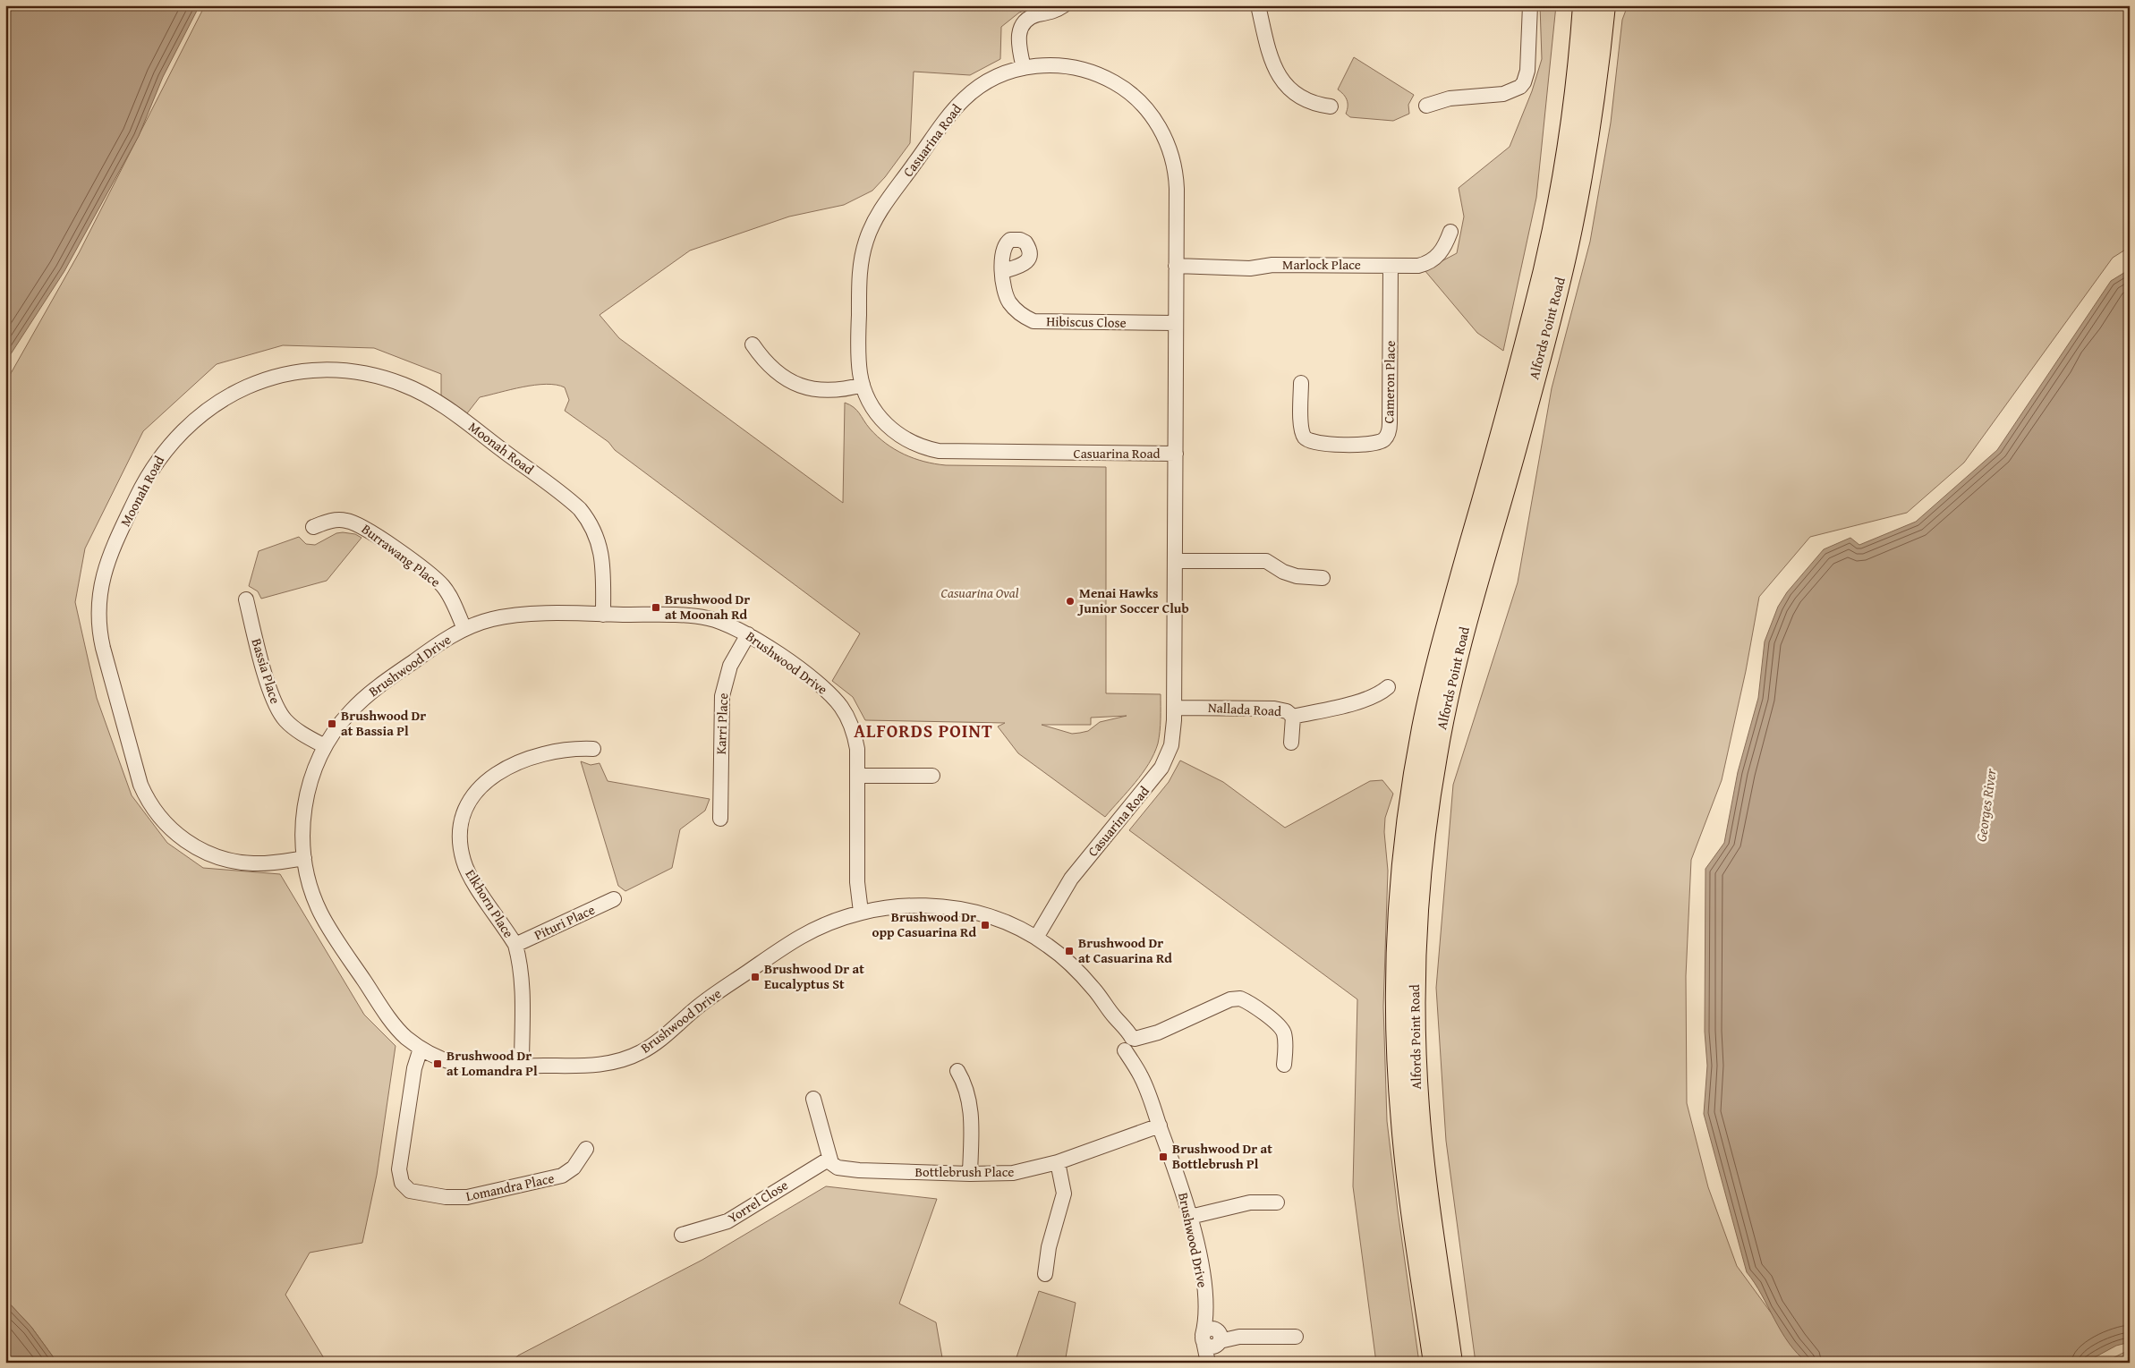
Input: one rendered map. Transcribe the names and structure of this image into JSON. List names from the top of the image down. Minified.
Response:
{"streets":{"highway":["Alfords Point Road"],"street":["Casuarina Road","Marlock Place","Hibiscus Close","Cameron Place","Moonah Road","Burrawang Place","Brushwood Drive","Bassia Place","Nallada Road","Karri Place","Elkhorn Place","Pituri Place","Bottlebrush Place","Lomandra Place","Yorrel Close"]},"crossings":[["Casuarina Road","Marlock Place"],["Casuarina Road","Hibiscus Close"],["Casuarina Road","Brushwood Drive"],["Casuarina Road","Nallada Road"],["Marlock Place","Cameron Place"],["Moonah Road","Brushwood Drive"],["Burrawang Place","Brushwood Drive"],["Brushwood Drive","Bassia Place"],["Brushwood Drive","Karri Place"],["Brushwood Drive","Elkhorn Place"],["Brushwood Drive","Bottlebrush Place"],["Brushwood Drive","Lomandra Place"],["Elkhorn Place","Pituri Place"],["Bottlebrush Place","Yorrel Close"]],"districts":["ALFORDS POINT"],"water":["Georges River"],"parks":["Casuarina Oval"],"places":{"other":["Menai Hawks Junior Soccer Club"],"transit":["Brushwood Dr at Moonah Rd","Brushwood Dr at Bassia Pl","Brushwood Dr opp Casuarina Rd","Brushwood Dr at Casuarina Rd","Brushwood Dr at Eucalyptus St","Brushwood Dr at Lomandra Pl","Brushwood Dr at Bottlebrush Pl"]}}
